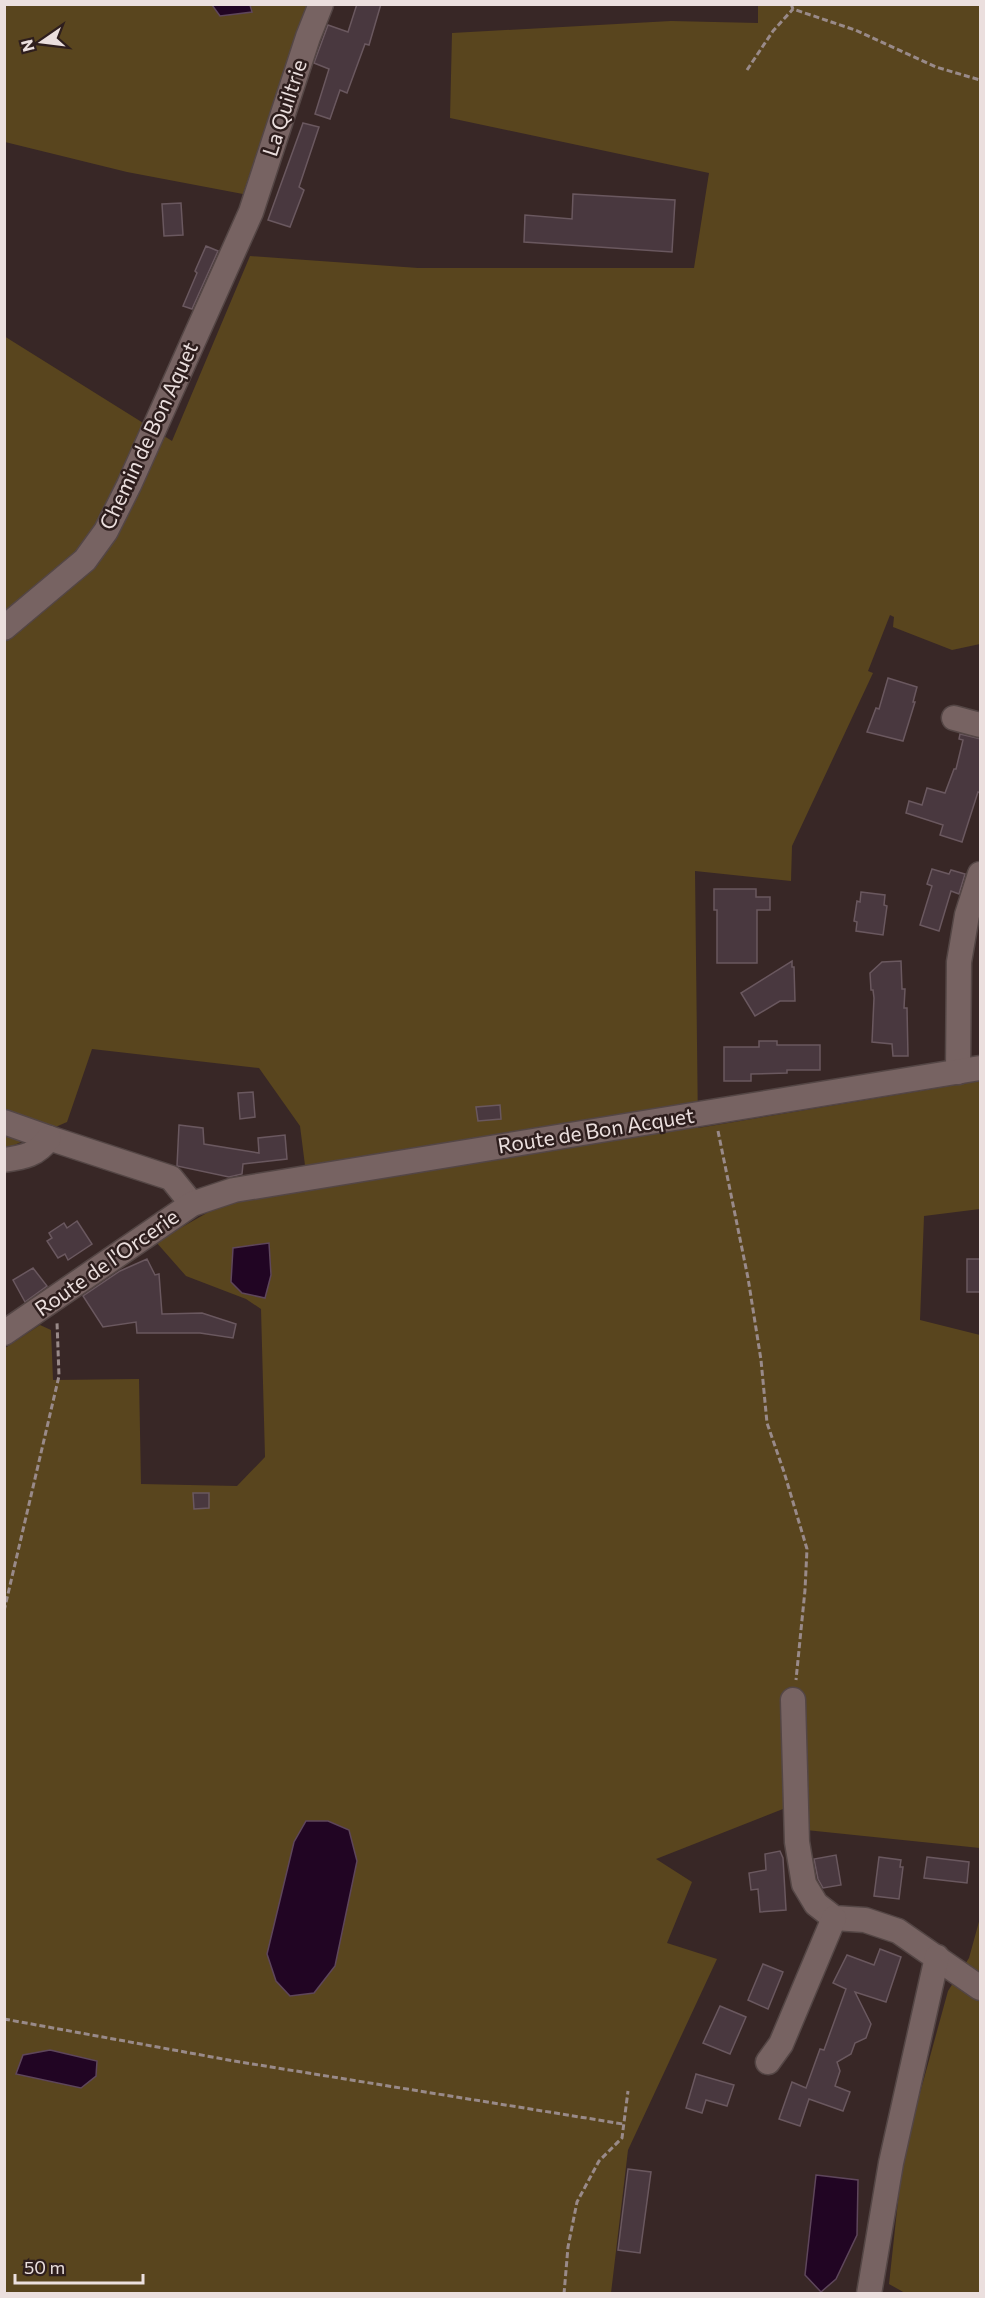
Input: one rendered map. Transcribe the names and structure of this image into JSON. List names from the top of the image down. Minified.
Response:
{"streets":{"street":["La Quiltrie","Chemin de Bon Aquet","Route de Bon Acquet","Route de l'Orcerie"]},"crossings":[["La Quiltrie","Chemin de Bon Aquet"],["Route de Bon Acquet","Route de l'Orcerie"]],"scale_bar":"50 m","north":"left"}
